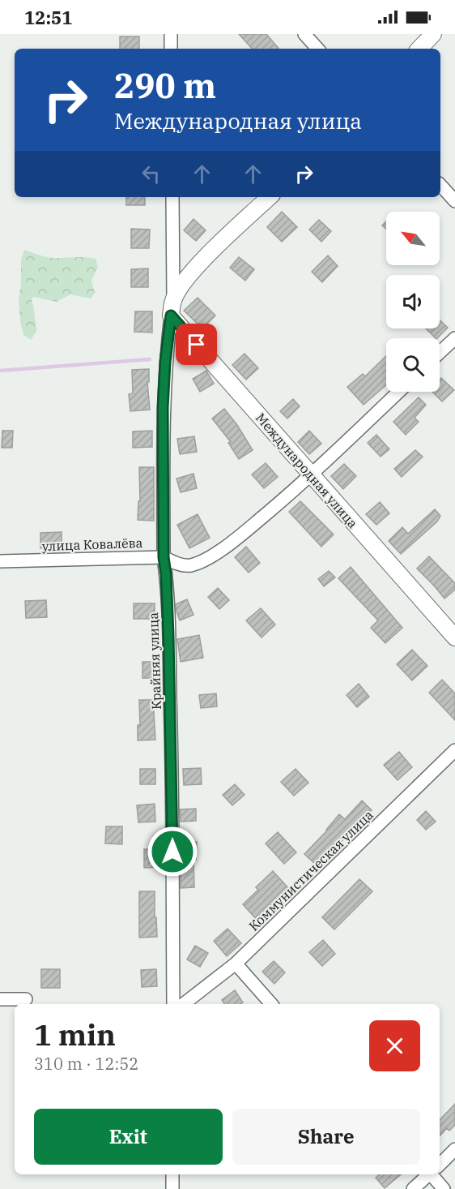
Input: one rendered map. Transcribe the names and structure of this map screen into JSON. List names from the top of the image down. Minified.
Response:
{"streets":{"street":["Международная улица","улица Ковалёва","Крайняя улица","Коммунистическая улица"]},"crossings":[["Международная улица","улица Ковалёва"],["Международная улица","Крайняя улица"],["улица Ковалёва","Крайняя улица"]],"north":"top left","page":{"status":"12:51","turn":["290 m","Международная улица"],"heading":["1 min","310 m · 12:52"],"buttons":["Exit","Share"]}}
